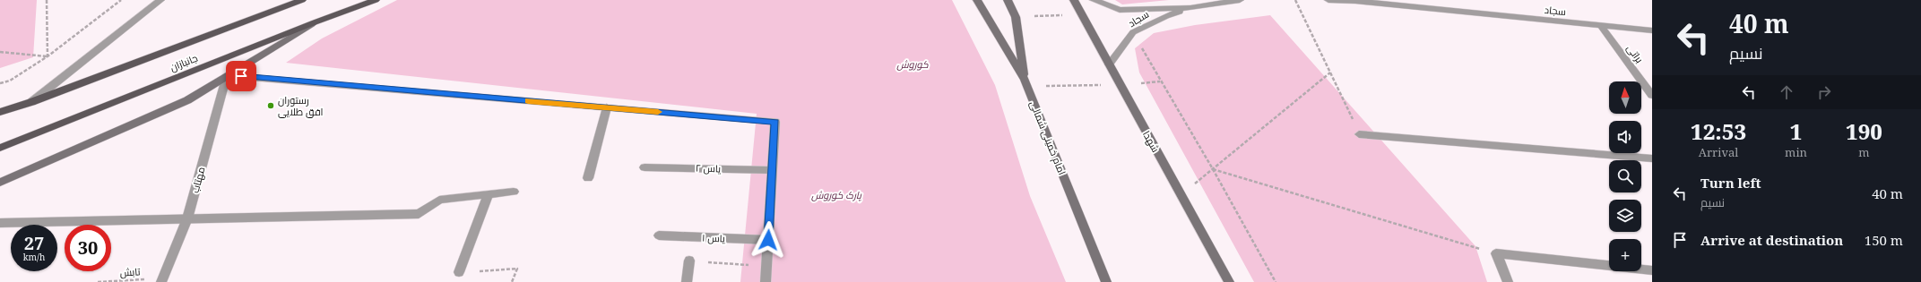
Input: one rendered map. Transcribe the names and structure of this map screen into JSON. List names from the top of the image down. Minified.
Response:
{"streets":{"main road":["جانبازان","امام خمینی شمالی","شهدا"],"street":["سجاد","براتی","یاس ۲","مهتاب","یاس ۱"],"path":["تابش"]},"crossings":[["سجاد","براتی"],["سجاد","شهدا"],["مهتاب","تابش"]],"parks":["کوروش","پارک کوروش"],"places":["رستوران افق طلایی"],"north":"top","page":{"turn":["40 m","نسیم"],"map_buttons":"+","eta":["12:53","Arrival","1","min","190","m"],"list":[{"name":"Turn left","note":"نسیم","value":"40 m"},{"name":"Arrive at destination","value":"150 m"}],"speed":"27 km/h","limit":"30"}}
